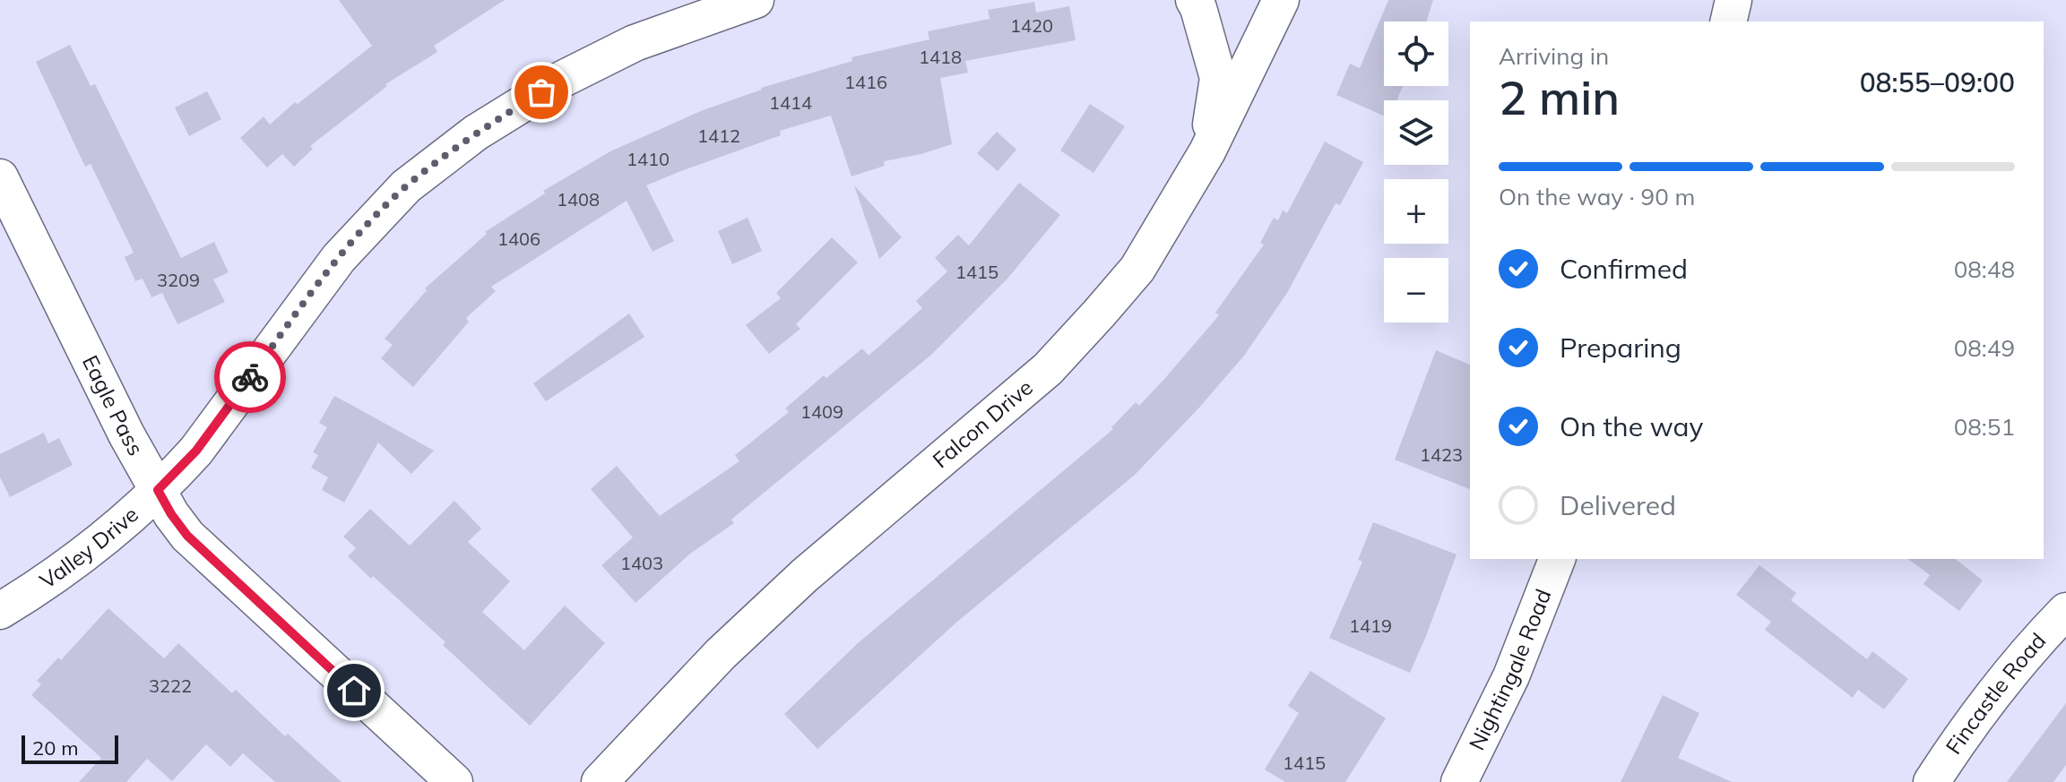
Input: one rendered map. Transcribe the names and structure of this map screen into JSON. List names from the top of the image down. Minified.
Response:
{"streets":{"street":["Eagle Pass","Falcon Drive","Valley Drive","Nightingale Road","Fincastle Road"]},"crossings":[["Eagle Pass","Valley Drive"]],"house_numbers":["1420","1418","1416","1414","1412","1410","1408","1406","1415","3209","1409","1423","1403","1419","3222","1415"],"scale_bar":"20 m","page":{"map_buttons":["+","−"],"heading":["2 min","Arriving in","08:55–09:00"],"bar":"On the way · 90 m","list":[["Confirmed","08:48"],["Preparing","08:49"],["On the way","08:51"],"Delivered"],"scale":"20 m"}}
